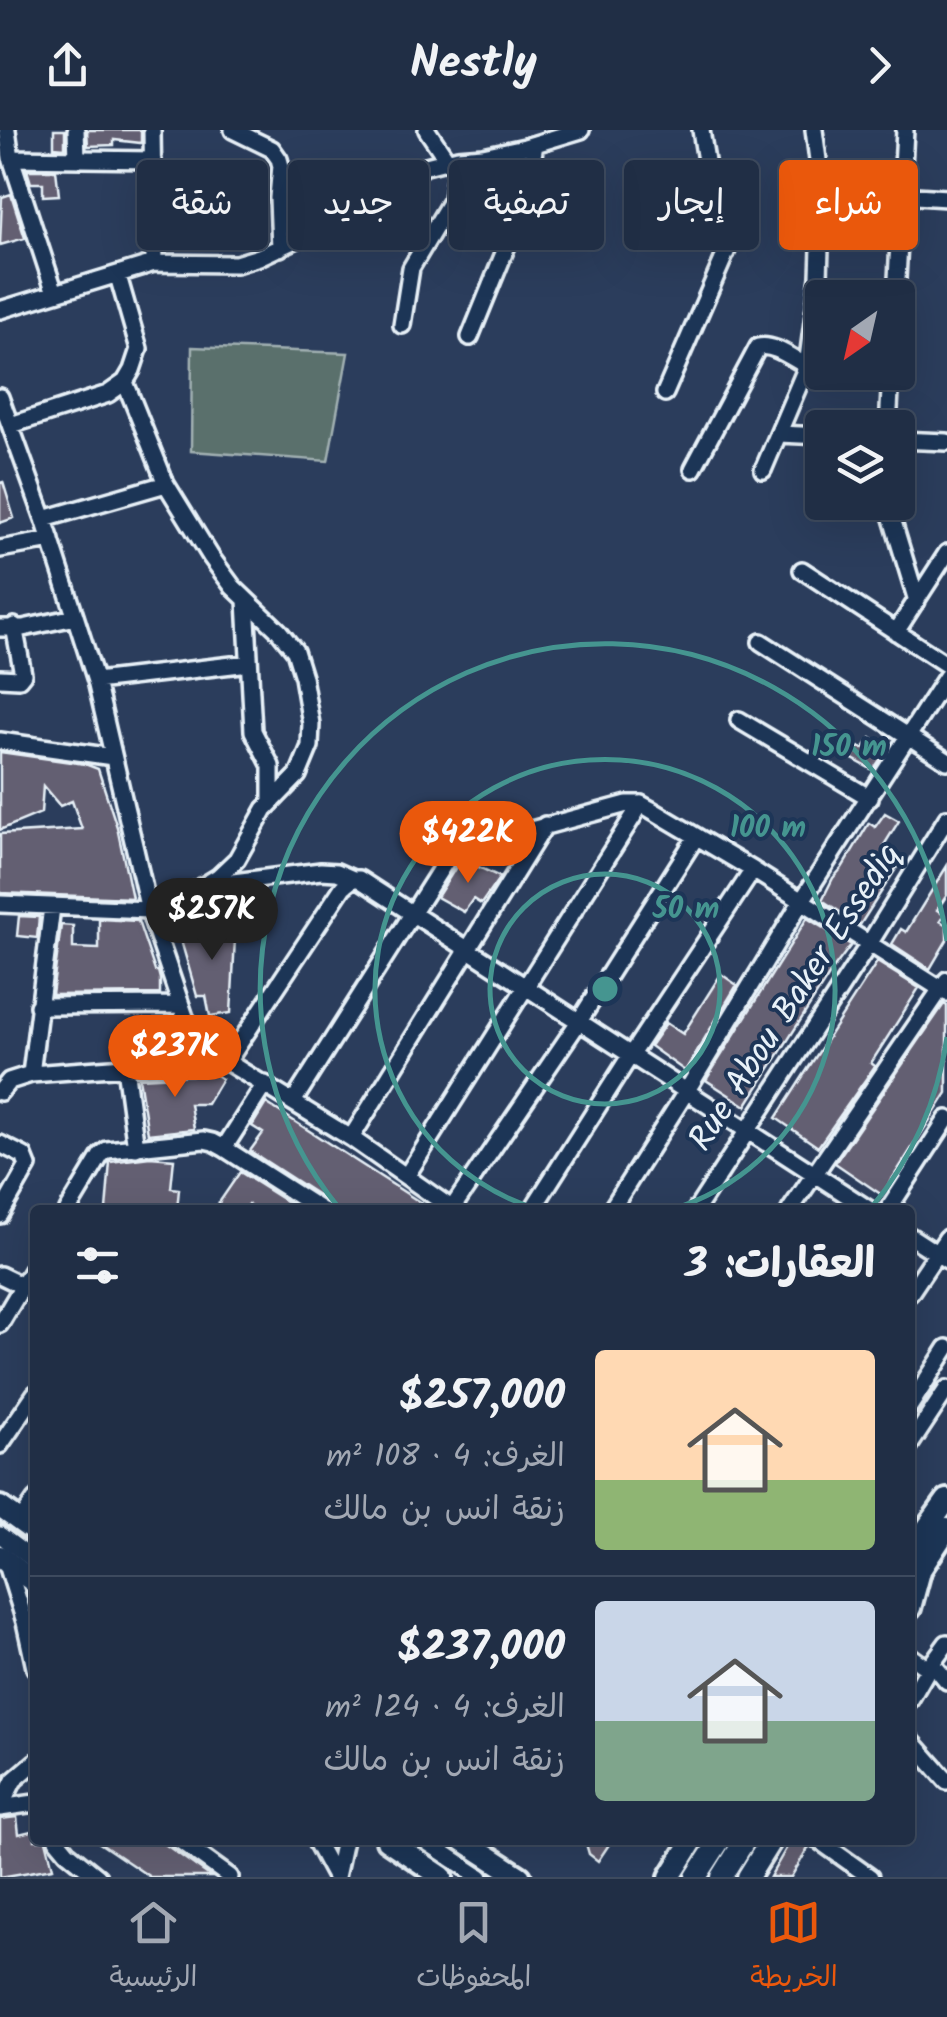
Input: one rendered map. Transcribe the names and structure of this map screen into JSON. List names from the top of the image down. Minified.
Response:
{"streets":{"street":["Rue Abou Baker Essediq"]},"north":"bottom left","page":{"header":"Nestly","chip":["شراء","إيجار","تصفية","جديد","شقة"],"price":["$422K","$257K","$237K"],"heading":"العقارات: 3","list":[{"name":"$257,000","note":"الغرف: 4 · 108 m² · زنقة انس بن مالك"},{"name":"$237,000","note":"الغرف: 4 · 124 m² · زنقة انس بن مالك"}],"tabs":["الخريطة","المحفوظات","الرئيسية"]},"rings":["150 m","100 m","50 m"]}
